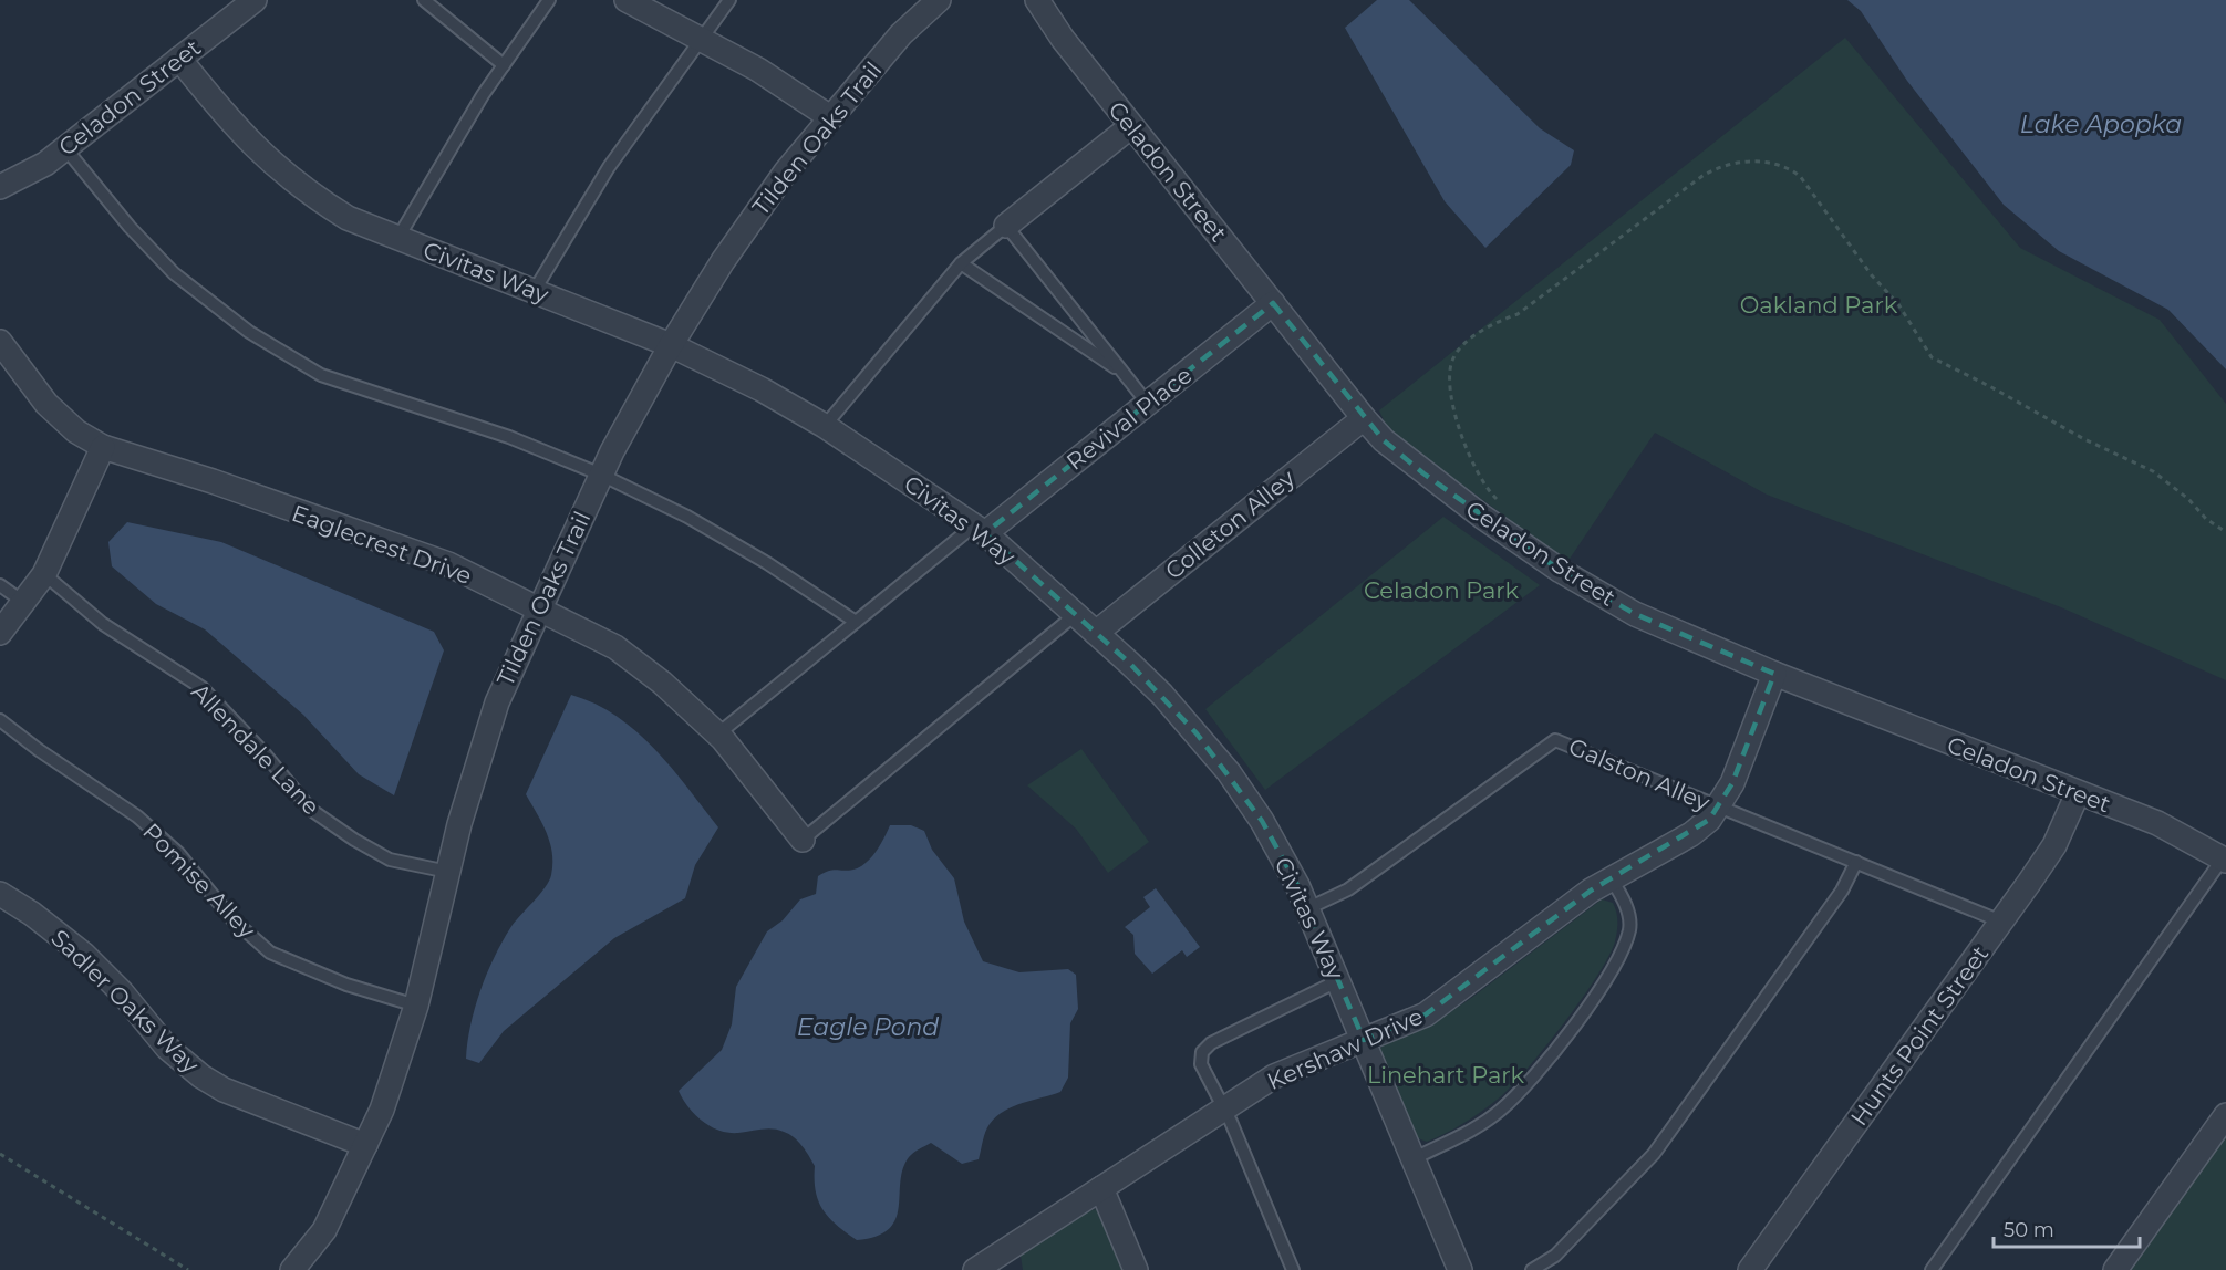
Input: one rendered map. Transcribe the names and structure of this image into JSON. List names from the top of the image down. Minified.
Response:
{"streets":{"street":["Celadon Street","Tilden Oaks Trail","Civitas Way","Revival Place","Colleton Alley","Eaglecrest Drive","Sadler Oaks Way","Hunts Point Street","Kershaw Drive"],"lane":["Allendale Lane","Galston Alley","Pomise Alley"]},"crossings":[["Celadon Street","Civitas Way"],["Celadon Street","Revival Place"],["Celadon Street","Colleton Alley"],["Celadon Street","Hunts Point Street"],["Celadon Street","Kershaw Drive"],["Tilden Oaks Trail","Civitas Way"],["Tilden Oaks Trail","Eaglecrest Drive"],["Tilden Oaks Trail","Allendale Lane"],["Tilden Oaks Trail","Pomise Alley"],["Tilden Oaks Trail","Sadler Oaks Way"],["Civitas Way","Revival Place"],["Civitas Way","Colleton Alley"],["Civitas Way","Galston Alley"],["Civitas Way","Kershaw Drive"],["Galston Alley","Hunts Point Street"],["Galston Alley","Kershaw Drive"]],"water":["Lake Apopka","Eagle Pond"],"parks":["Oakland Park","Celadon Park","Linehart Park"],"scale_bar":"50 m"}
